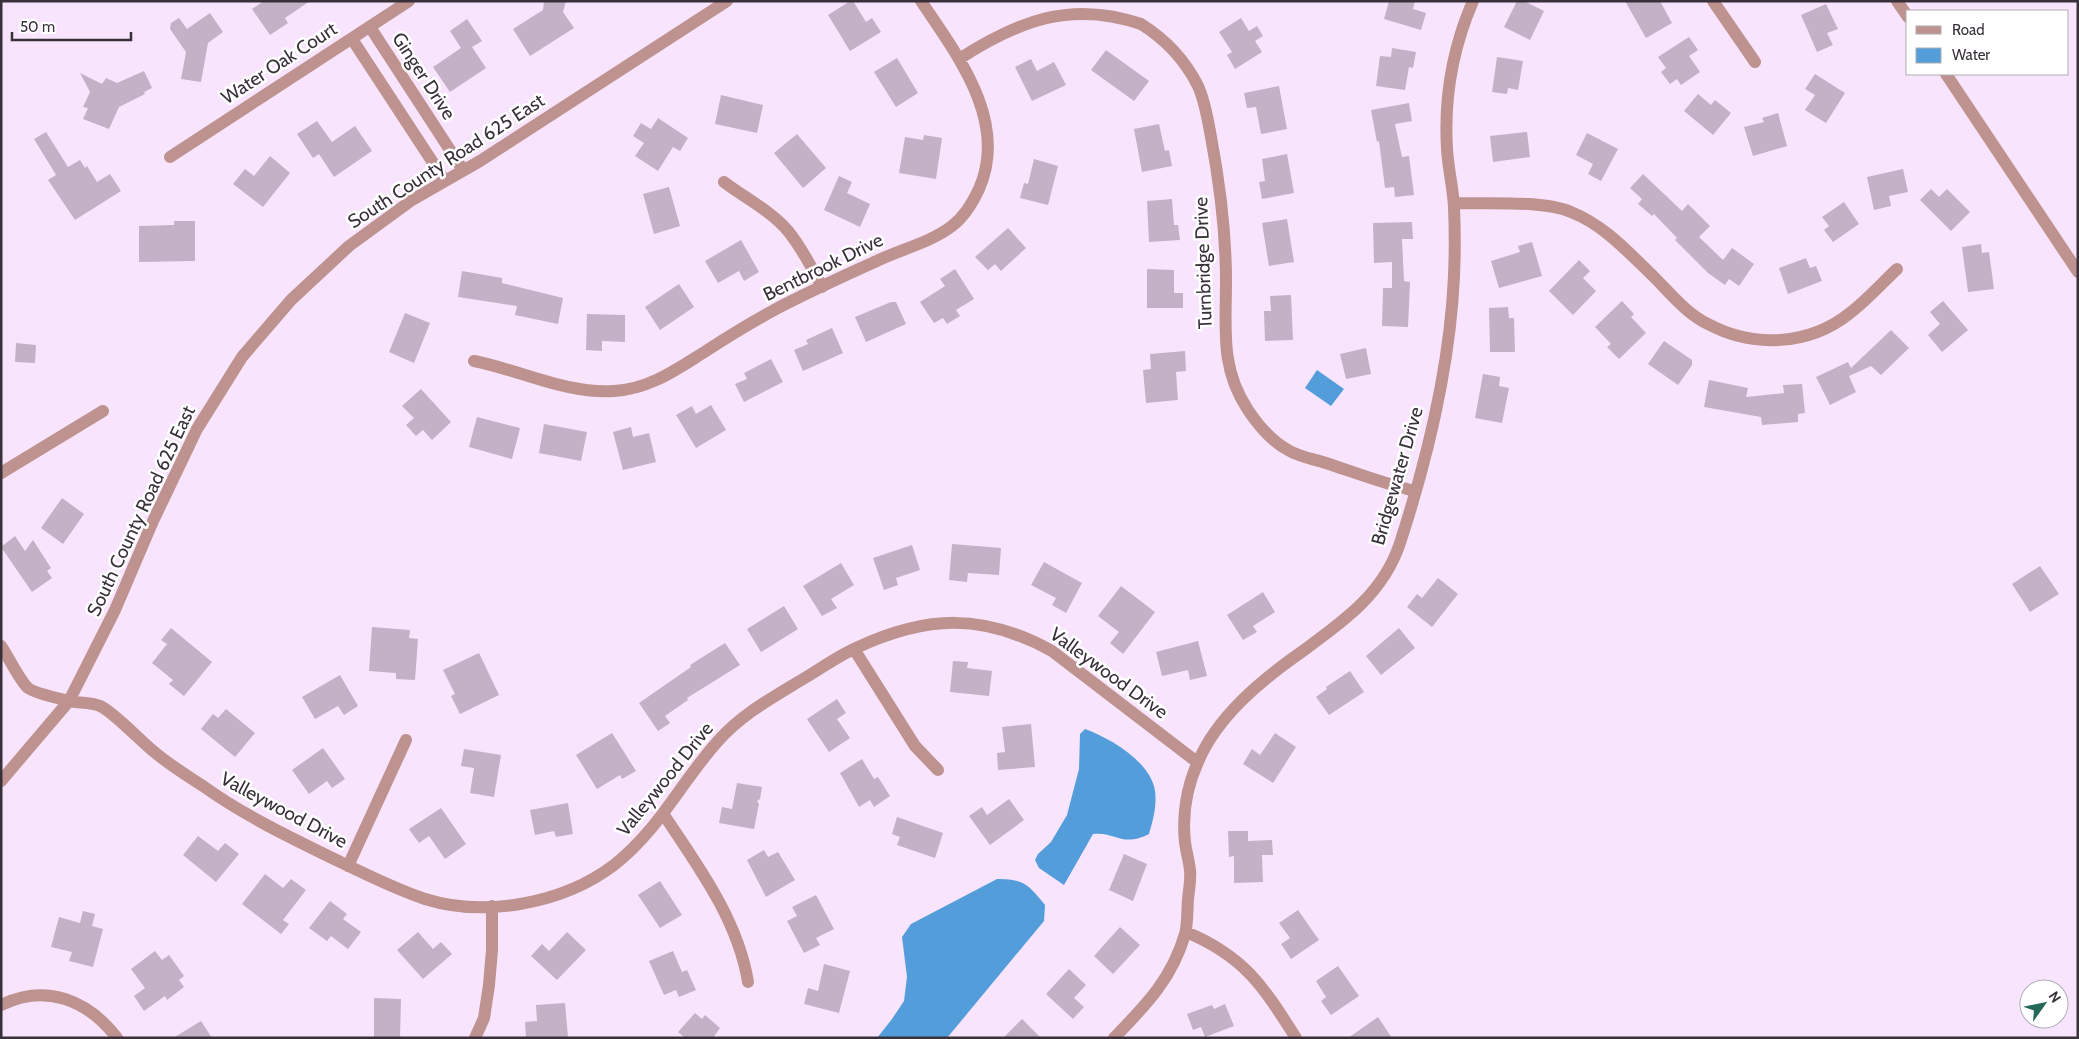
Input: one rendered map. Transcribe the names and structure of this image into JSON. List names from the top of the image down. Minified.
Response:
{"streets":{"street":["Water Oak Court","Ginger Drive","South County Road 625 East","Turnbridge Drive","Bentbrook Drive","Bridgewater Drive","Valleywood Drive"]},"crossings":[["Water Oak Court","Ginger Drive"],["Ginger Drive","South County Road 625 East"],["South County Road 625 East","Valleywood Drive"],["Turnbridge Drive","Bentbrook Drive"],["Turnbridge Drive","Bridgewater Drive"],["Bridgewater Drive","Valleywood Drive"]],"legend":["Road","Water"],"scale_bar":"50 m","north":"top right"}
